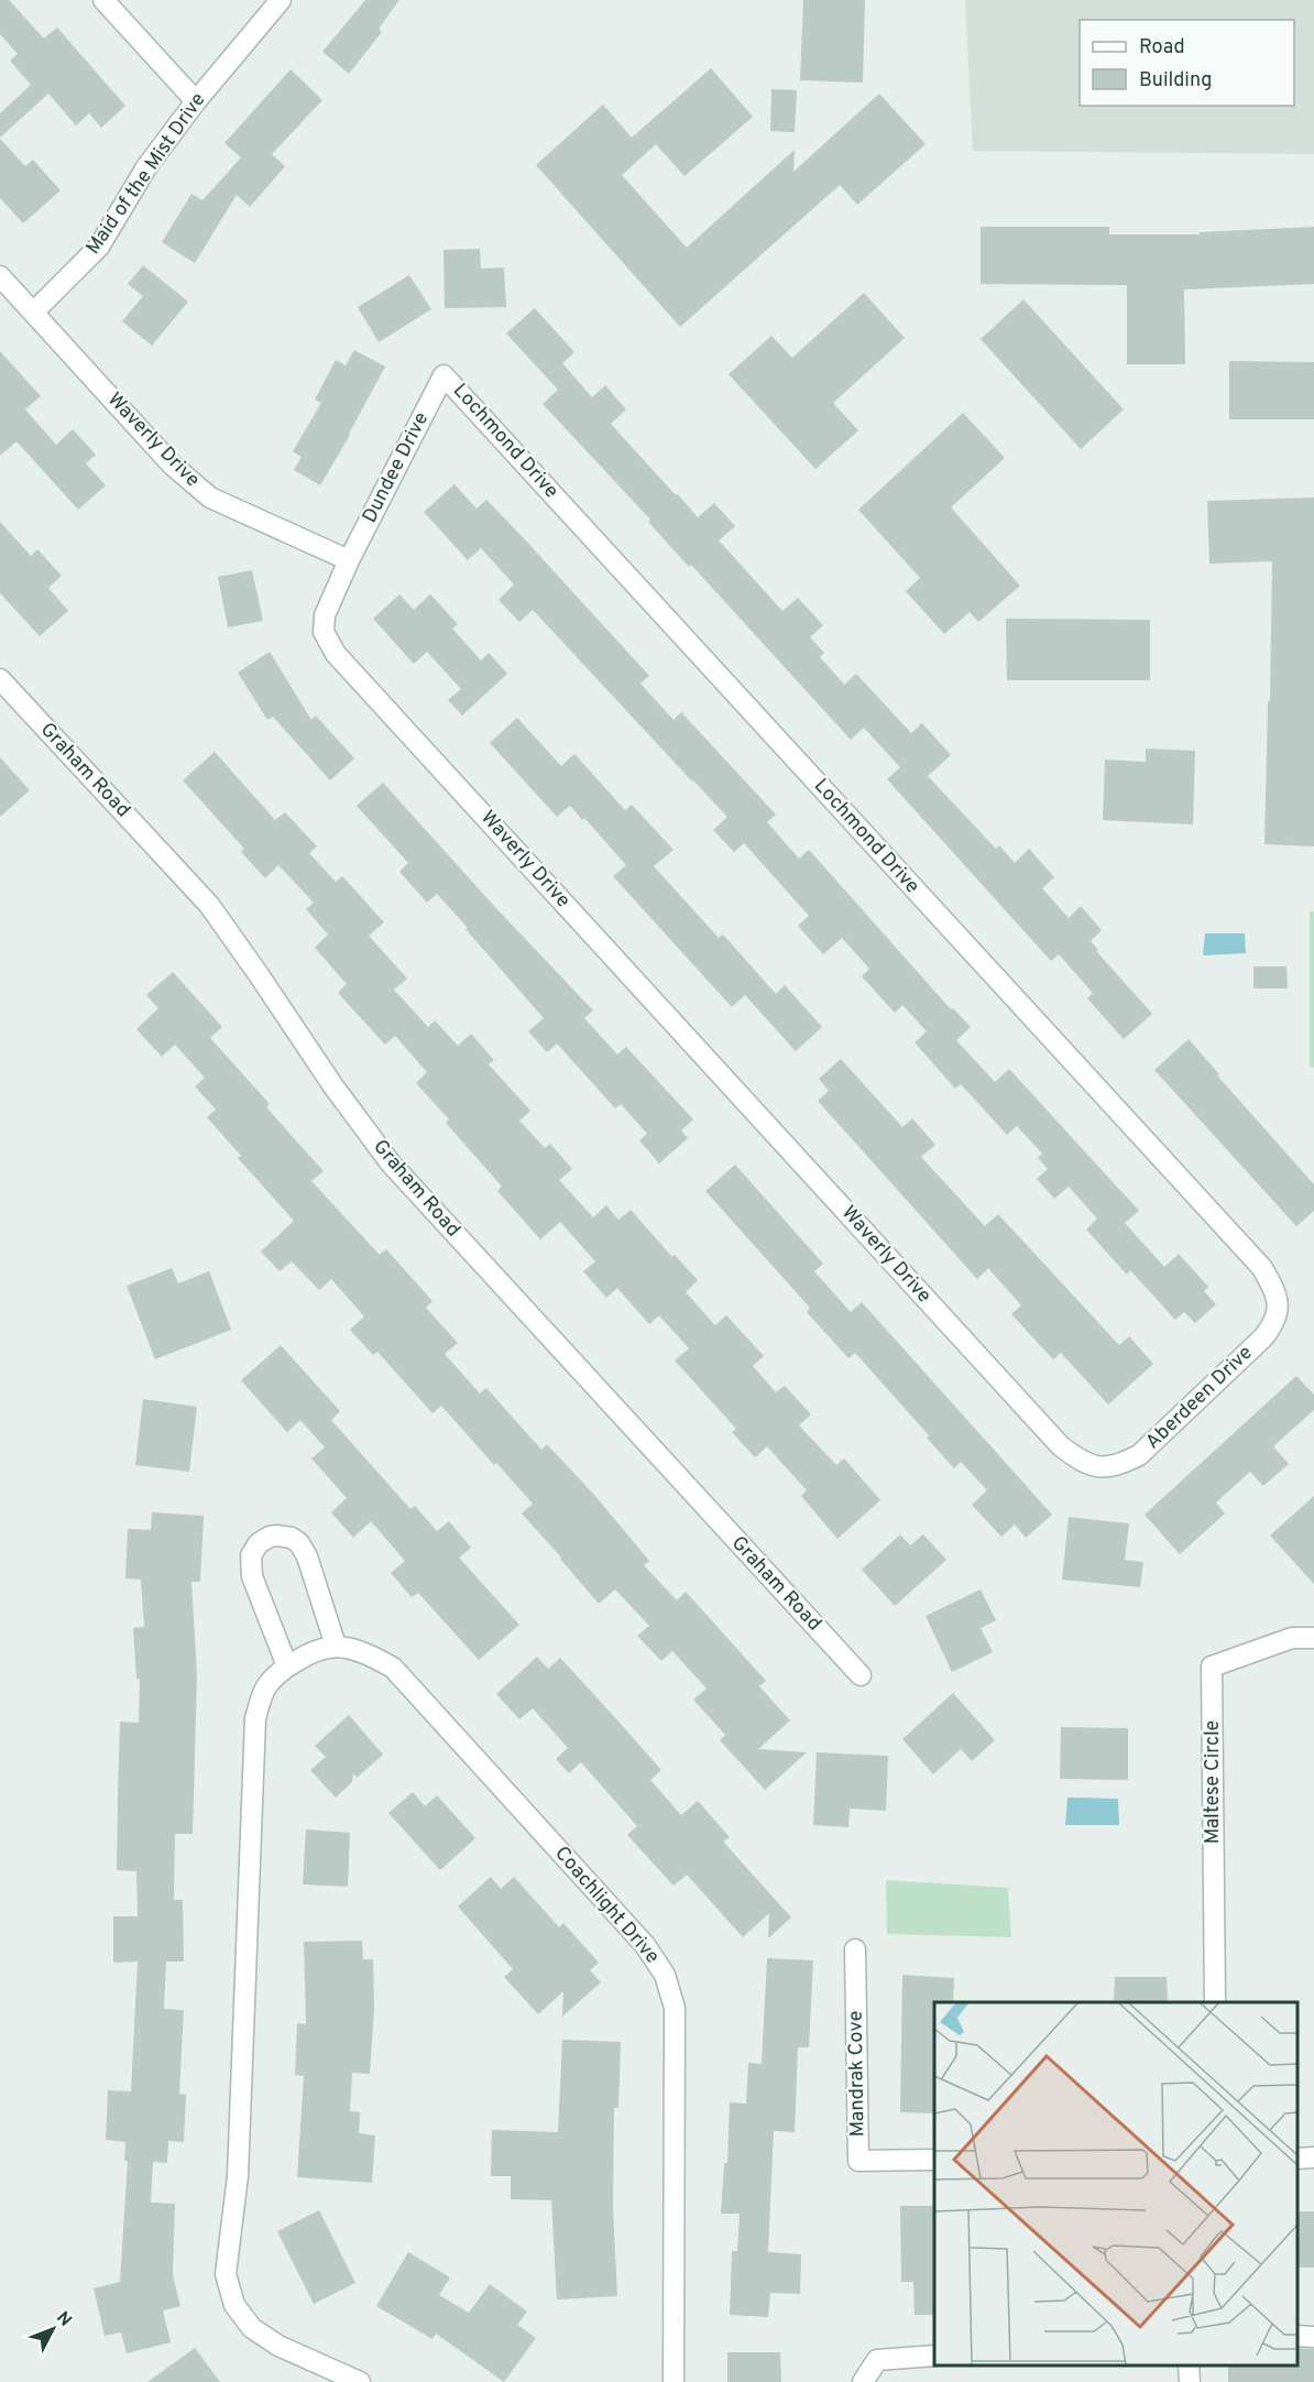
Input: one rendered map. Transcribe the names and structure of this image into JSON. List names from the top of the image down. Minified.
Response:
{"streets":{"street":["Maid of the Mist Drive","Waverly Drive","Lochmond Drive","Dundee Drive","Graham Road","Aberdeen Drive","Maltese Circle","Coachlight Drive","Mandrak Cove"]},"crossings":[["Maid of the Mist Drive","Waverly Drive"],["Waverly Drive","Dundee Drive"],["Waverly Drive","Aberdeen Drive"],["Lochmond Drive","Dundee Drive"],["Lochmond Drive","Aberdeen Drive"]],"legend":["Road","Building"],"north":"top right"}
